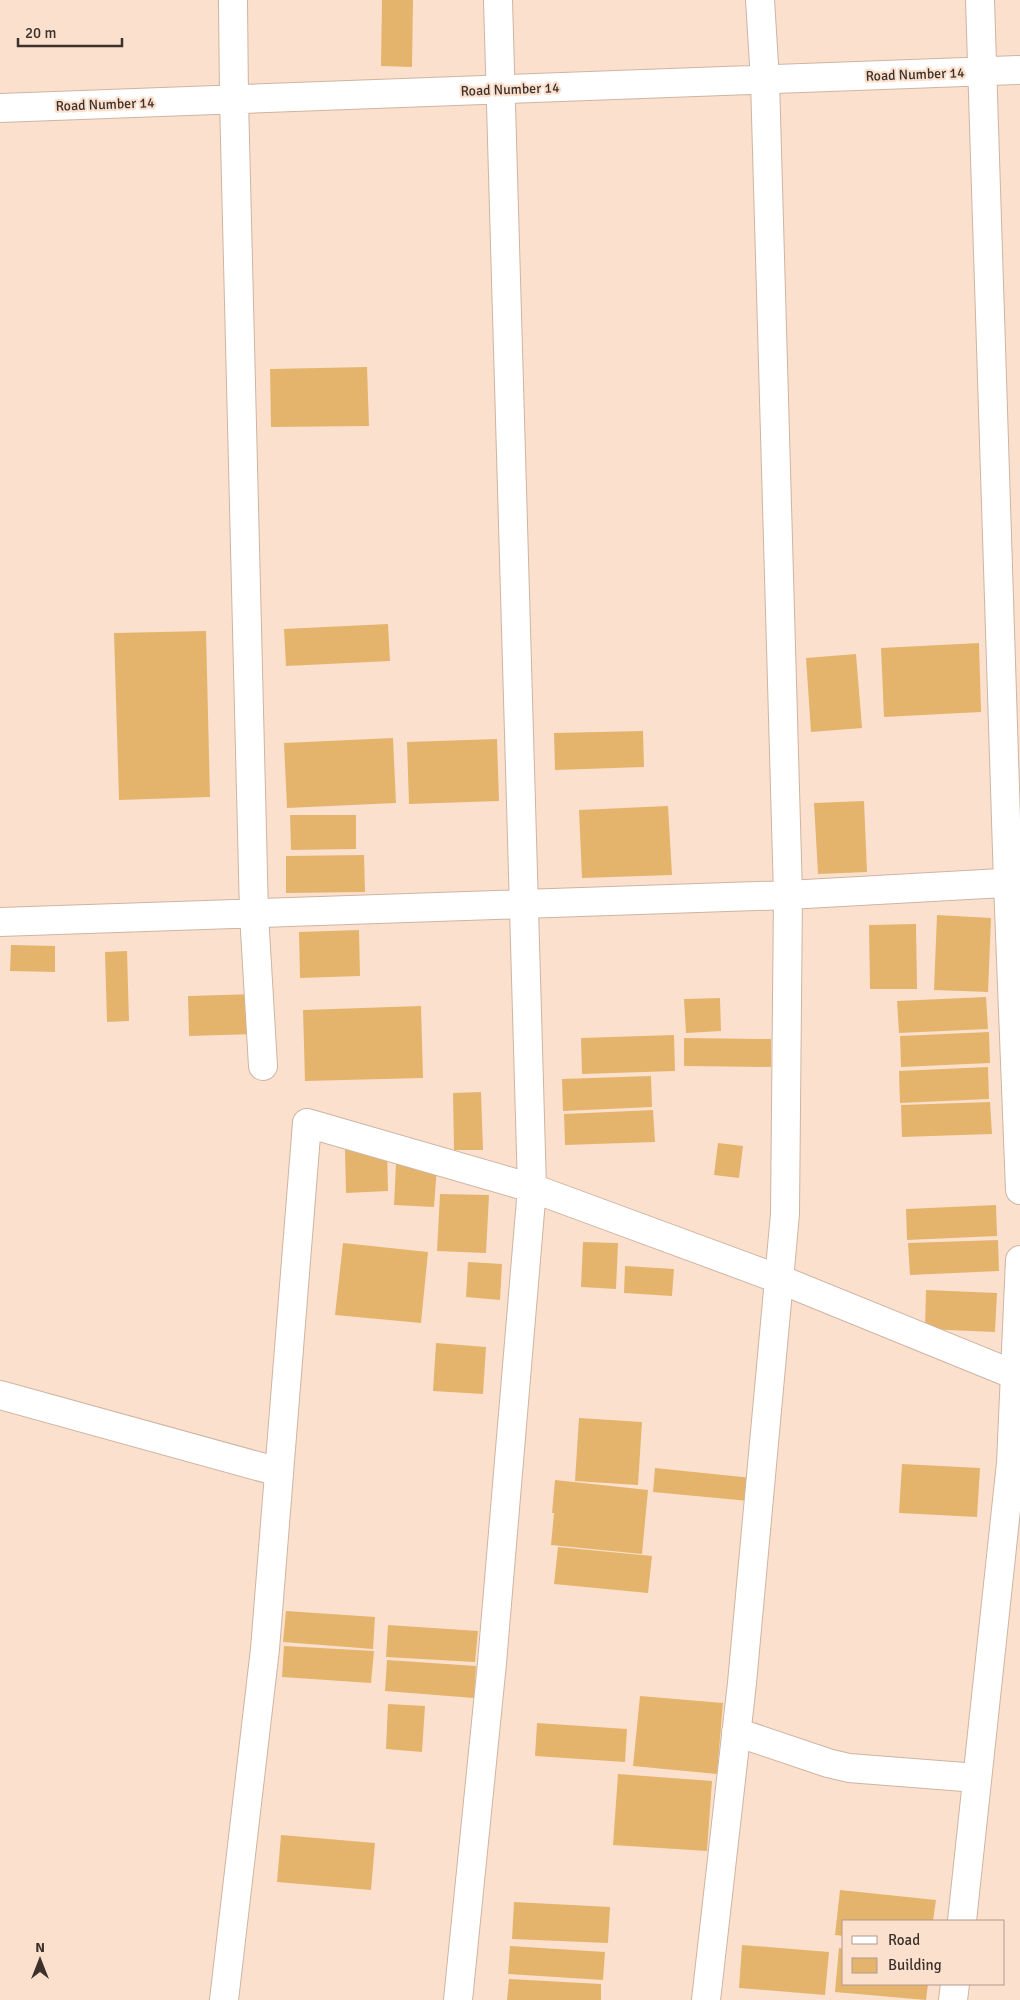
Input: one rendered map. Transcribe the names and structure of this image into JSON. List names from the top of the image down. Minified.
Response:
{"streets":{"street":["Road Number 14"]},"legend":["Road","Building"],"scale_bar":"20 m","north":"top"}
